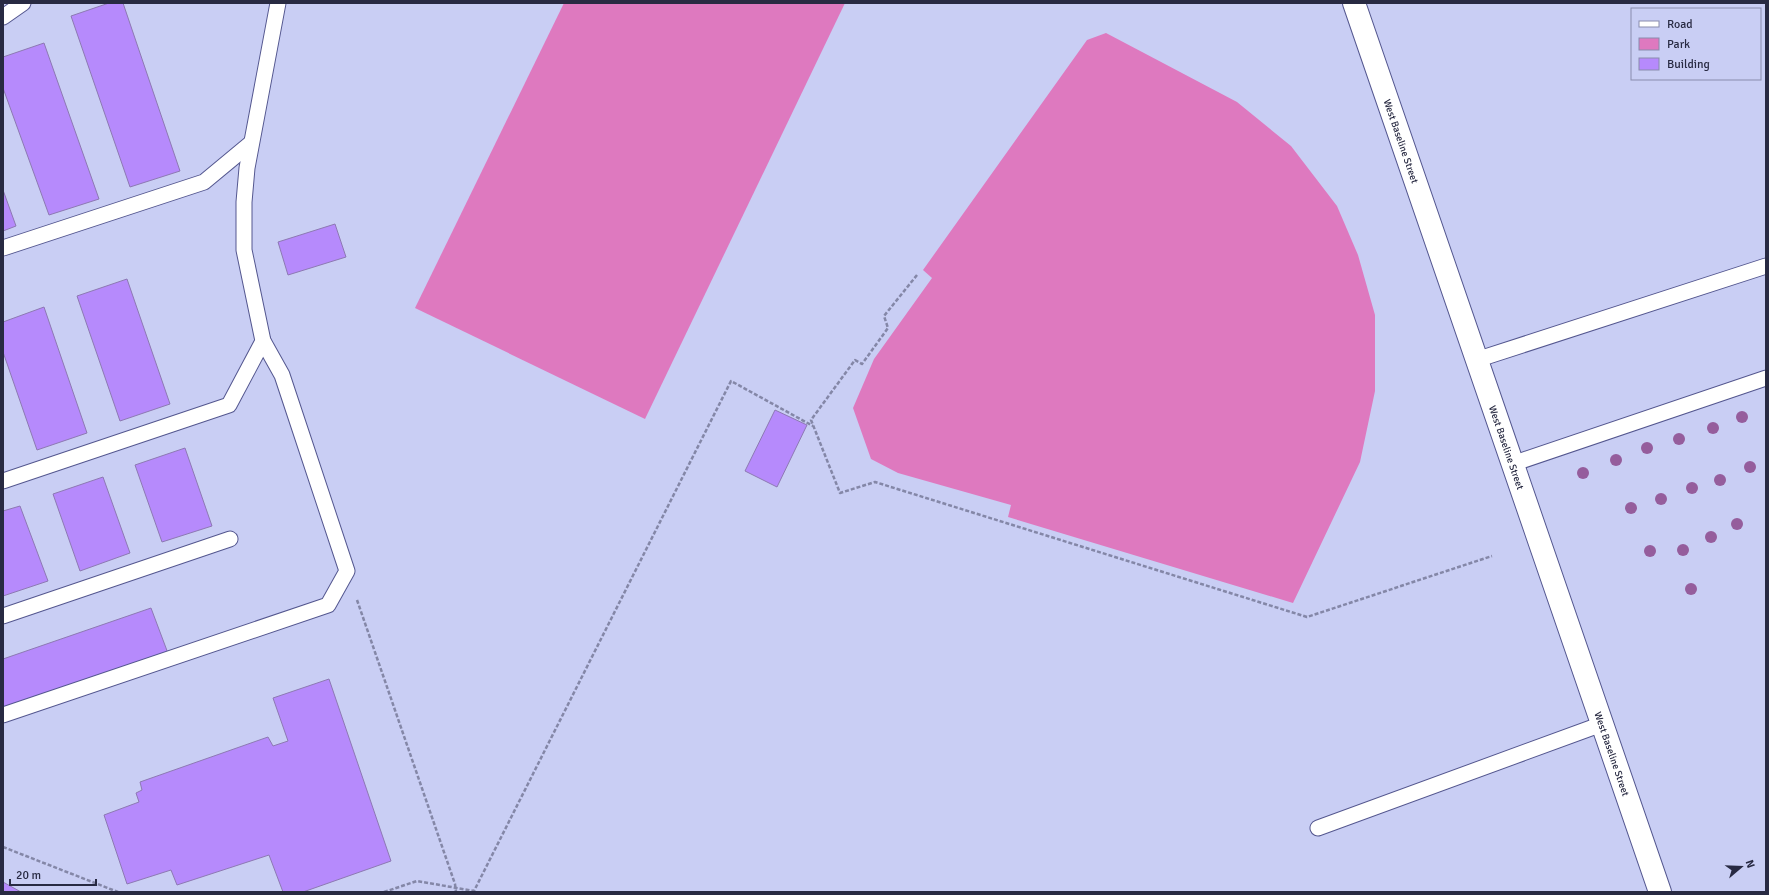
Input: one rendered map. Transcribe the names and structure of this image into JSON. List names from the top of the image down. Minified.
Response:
{"streets":{"main road":["West Baseline Street"]},"legend":["Road","Park","Building"],"scale_bar":"20 m","north":"right"}
